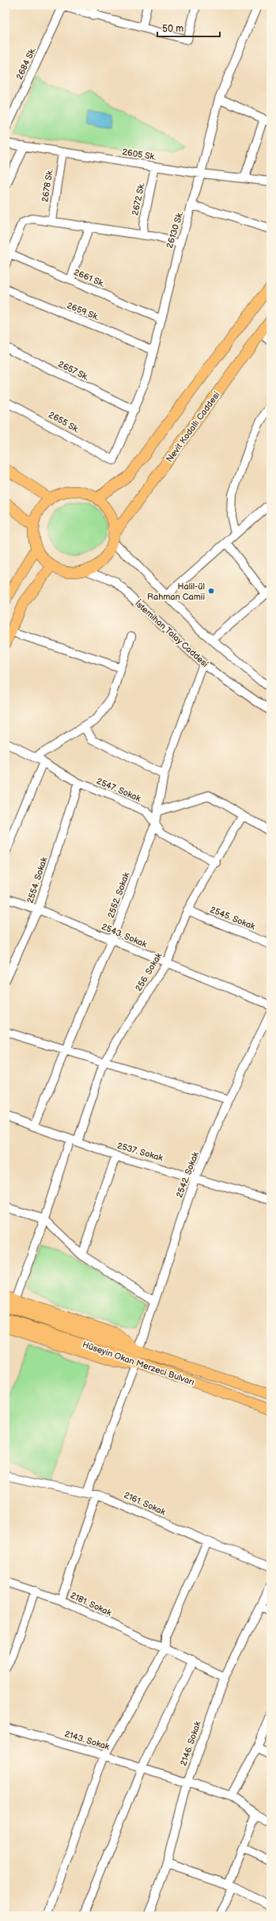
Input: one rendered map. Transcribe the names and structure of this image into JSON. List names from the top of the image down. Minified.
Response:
{"streets":{"main road":["Nevit Kodallı Caddesi","Hüseyin Okan Merzeci Bulvarı"],"street":["2684 Sk.","2605 Sk.","2678 Sk.","2672 Sk.","26130 Sk.","2661 Sk.","2659 Sk.","2657 Sk.","2655 Sk.","İstemihan Talay Caddesi","2547. Sokak","2554. Sokak","2552. Sokak","2545. Sokak","2543. Sokak","256. Sokak","2537. Sokak","2542. Sokak","2161. Sokak","2181. Sokak","2143. Sokak","2146. Sokak"]},"crossings":[["2605 Sk.","2678 Sk."],["2605 Sk.","2672 Sk."],["2605 Sk.","26130 Sk."],["26130 Sk.","2661 Sk."],["26130 Sk.","2659 Sk."],["26130 Sk.","2657 Sk."],["26130 Sk.","2655 Sk."],["Nevit Kodallı Caddesi","İstemihan Talay Caddesi"],["İstemihan Talay Caddesi","2552. Sokak"],["2547. Sokak","2554. Sokak"],["2547. Sokak","2552. Sokak"],["2547. Sokak","256. Sokak"],["2554. Sokak","2543. Sokak"],["2552. Sokak","2543. Sokak"],["2552. Sokak","2537. Sokak"],["2545. Sokak","256. Sokak"],["2543. Sokak","256. Sokak"],["256. Sokak","2537. Sokak"],["2537. Sokak","2542. Sokak"],["2542. Sokak","Hüseyin Okan Merzeci Bulvarı"],["2181. Sokak","2146. Sokak"],["2143. Sokak","2146. Sokak"]],"places":["Halil-ül Rahman Camii"],"scale_bar":"50 m"}
